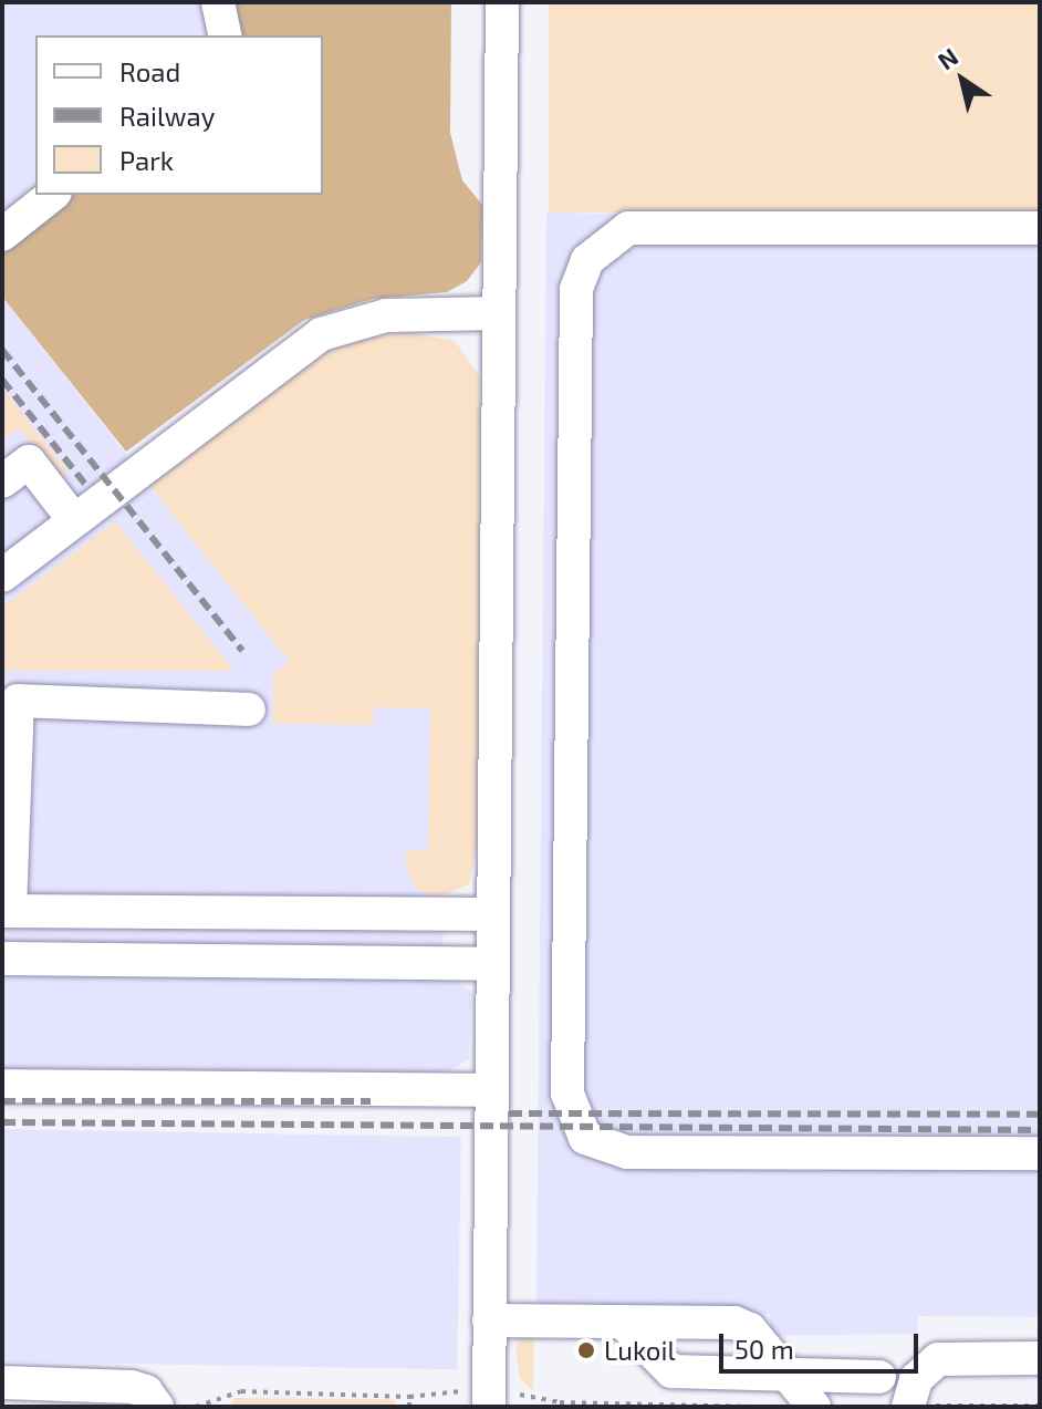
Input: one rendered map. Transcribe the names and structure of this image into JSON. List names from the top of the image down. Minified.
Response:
{"places":["Lukoil"],"legend":["Road","Railway","Park"],"scale_bar":"50 m","north":"top left"}
